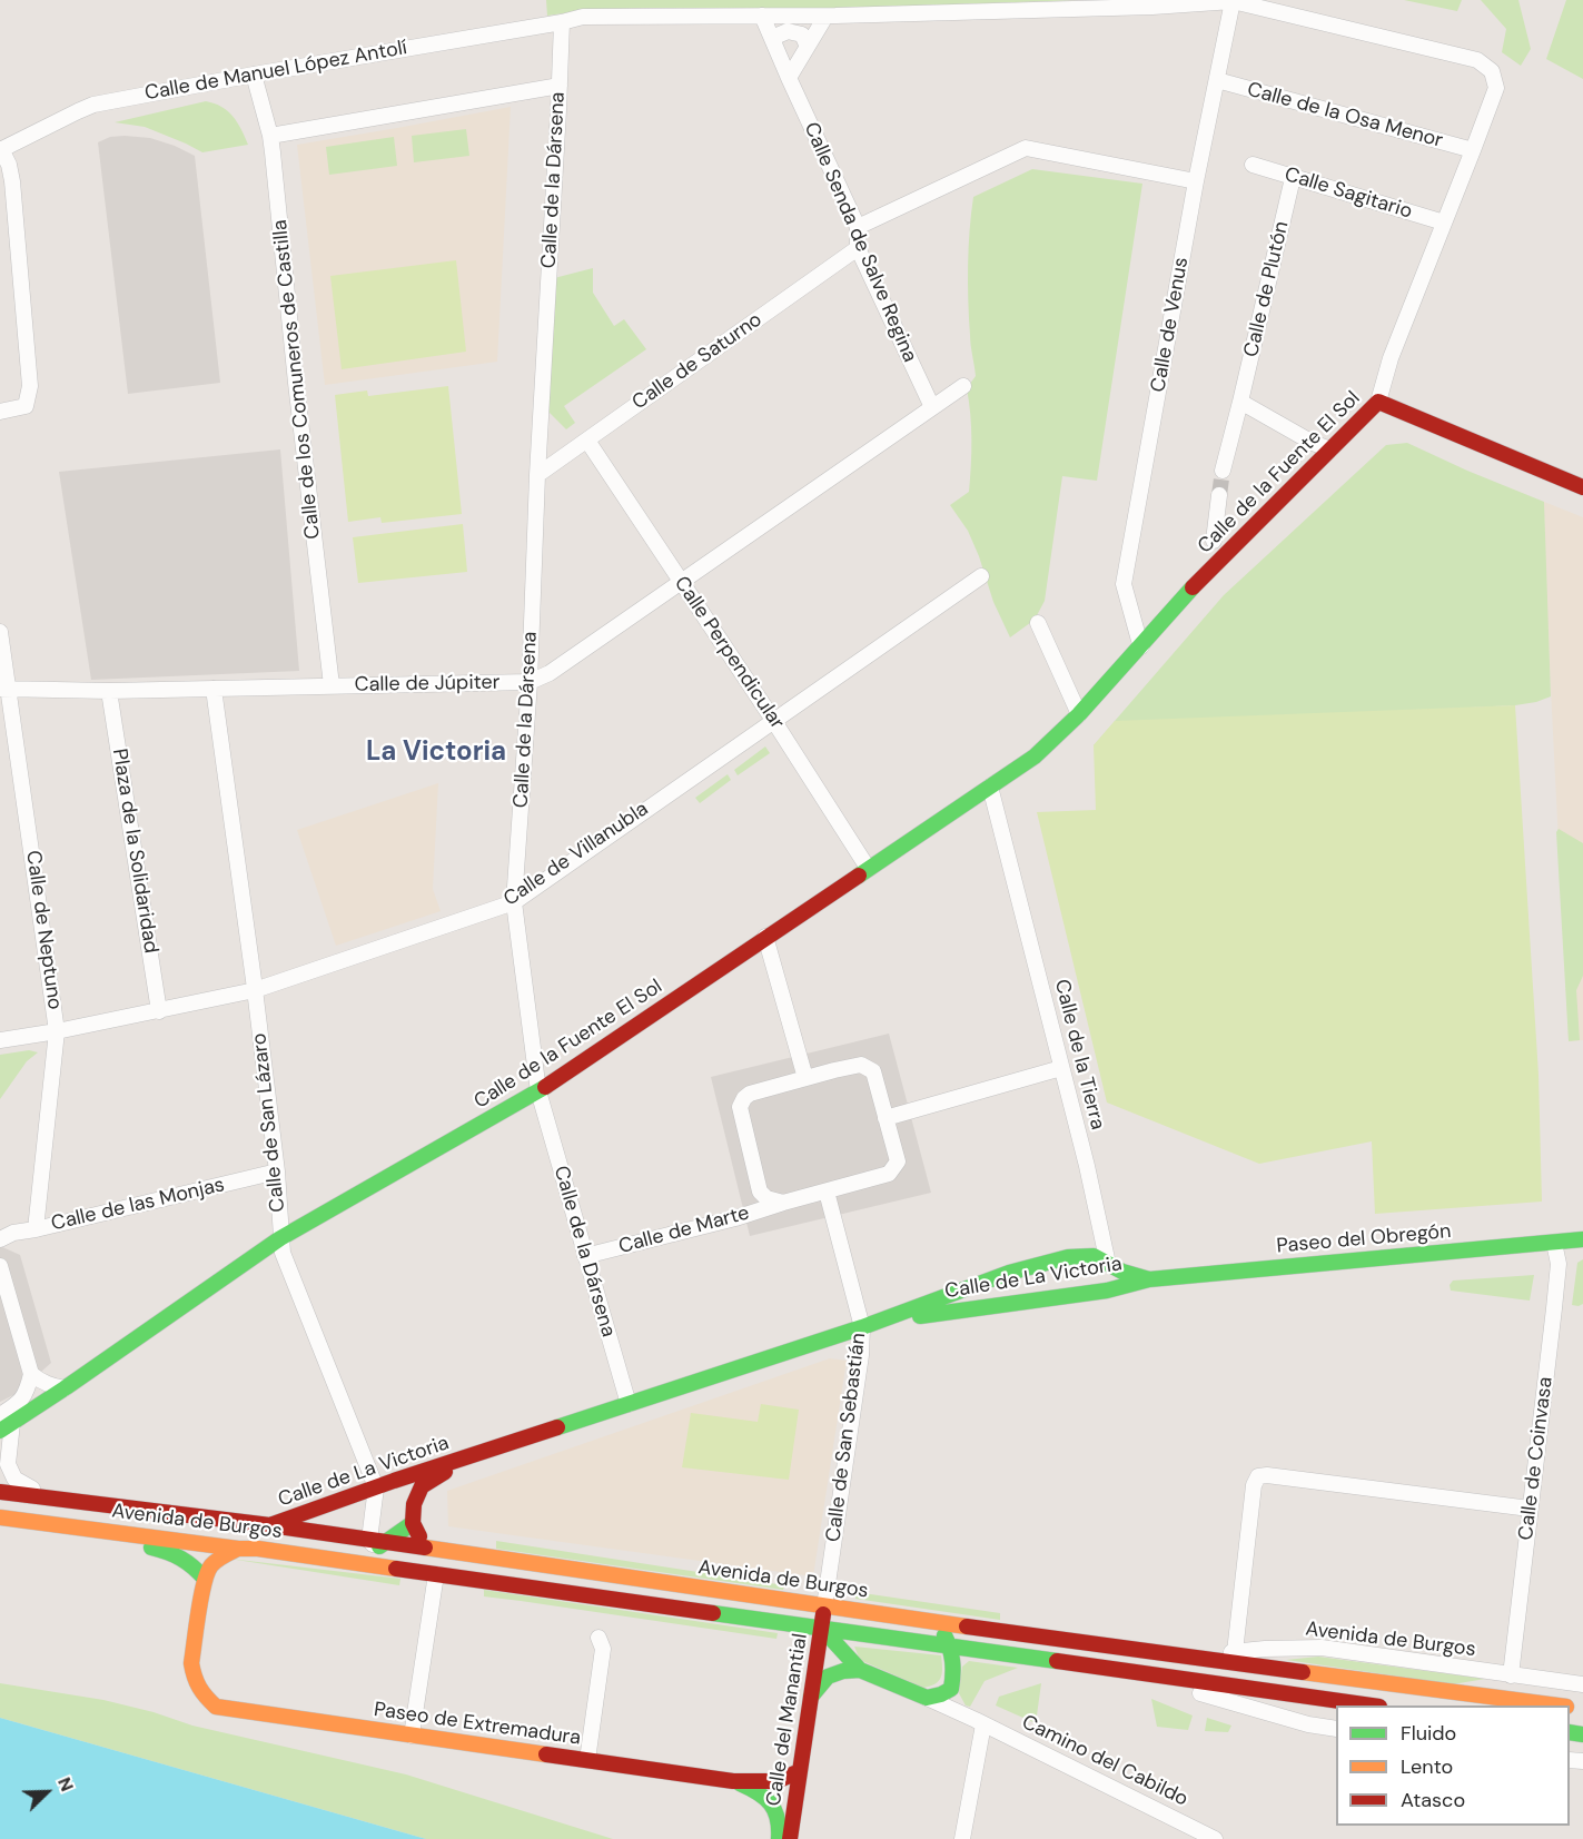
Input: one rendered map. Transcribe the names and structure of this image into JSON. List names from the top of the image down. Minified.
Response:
{"streets":{"main road":["Calle de la Fuente El Sol","Paseo del Obregón","Calle de La Victoria","Avenida de Burgos","Calle del Manantial","Paseo de Extremadura","Camino del Cabildo"],"street":["Calle de Manuel López Antolí","Calle de la Osa Menor","Calle de la Dársena","Calle Sagitario","Calle Senda de Salve Regina","Calle de Plutón","Calle de Venus","Calle de Saturno","Calle de los Comuneros de Castilla","Calle Perpendicular","Calle de Júpiter","Plaza de la Solidaridad","Calle de Villanubla","Calle de Neptuno","Calle de la Tierra","Calle de San Lázaro","Calle de las Monjas","Calle de Marte","Calle de San Sebastián","Calle de Coinvasa"]},"crossings":[["Calle de Manuel López Antolí","Calle de la Dársena"],["Calle de Manuel López Antolí","Calle Senda de Salve Regina"],["Calle de Manuel López Antolí","Calle de Venus"],["Calle de Manuel López Antolí","Calle de los Comuneros de Castilla"],["Calle de Manuel López Antolí","Calle de la Fuente El Sol"],["Calle de la Osa Menor","Calle de Venus"],["Calle de la Osa Menor","Calle de la Fuente El Sol"],["Calle de la Dársena","Calle de Saturno"],["Calle de la Dársena","Calle de la Fuente El Sol"],["Calle de la Dársena","Calle de Júpiter"],["Calle de la Dársena","Calle de Villanubla"],["Calle de la Dársena","Calle de Marte"],["Calle de la Dársena","Calle de La Victoria"],["Calle Sagitario","Calle de Plutón"],["Calle Sagitario","Calle de la Fuente El Sol"],["Calle Senda de Salve Regina","Calle de Saturno"],["Calle Senda de Salve Regina","Calle de Júpiter"],["Calle de Venus","Calle de la Fuente El Sol"],["Calle de Saturno","Calle Perpendicular"],["Calle de los Comuneros de Castilla","Calle de Júpiter"],["Calle de la Fuente El Sol","Calle Perpendicular"],["Calle de la Fuente El Sol","Calle de la Tierra"],["Calle de la Fuente El Sol","Calle de San Lázaro"],["Calle Perpendicular","Calle de Júpiter"],["Calle Perpendicular","Calle de Villanubla"],["Calle de Júpiter","Plaza de la Solidaridad"],["Calle de Júpiter","Calle de Neptuno"],["Calle de Júpiter","Calle de San Lázaro"],["Plaza de la Solidaridad","Calle de Villanubla"],["Calle de Villanubla","Calle de Neptuno"],["Calle de Villanubla","Calle de San Lázaro"],["Calle de Neptuno","Calle de las Monjas"],["Calle de la Tierra","Calle de La Victoria"],["Calle de San Lázaro","Calle de las Monjas"],["Calle de San Lázaro","Calle de La Victoria"],["Calle de San Lázaro","Avenida de Burgos"],["Calle de Marte","Calle de San Sebastián"],["Paseo del Obregón","Calle de La Victoria"],["Paseo del Obregón","Calle de Coinvasa"],["Calle de La Victoria","Calle de San Sebastián"],["Calle de La Victoria","Avenida de Burgos"],["Calle de San Sebastián","Avenida de Burgos"],["Calle de San Sebastián","Calle del Manantial"],["Calle de Coinvasa","Avenida de Burgos"],["Avenida de Burgos","Calle del Manantial"],["Avenida de Burgos","Camino del Cabildo"],["Calle del Manantial","Paseo de Extremadura"],["Calle del Manantial","Camino del Cabildo"]],"districts":["La Victoria"],"legend":["Fluido","Lento","Atasco"],"north":"top right"}
